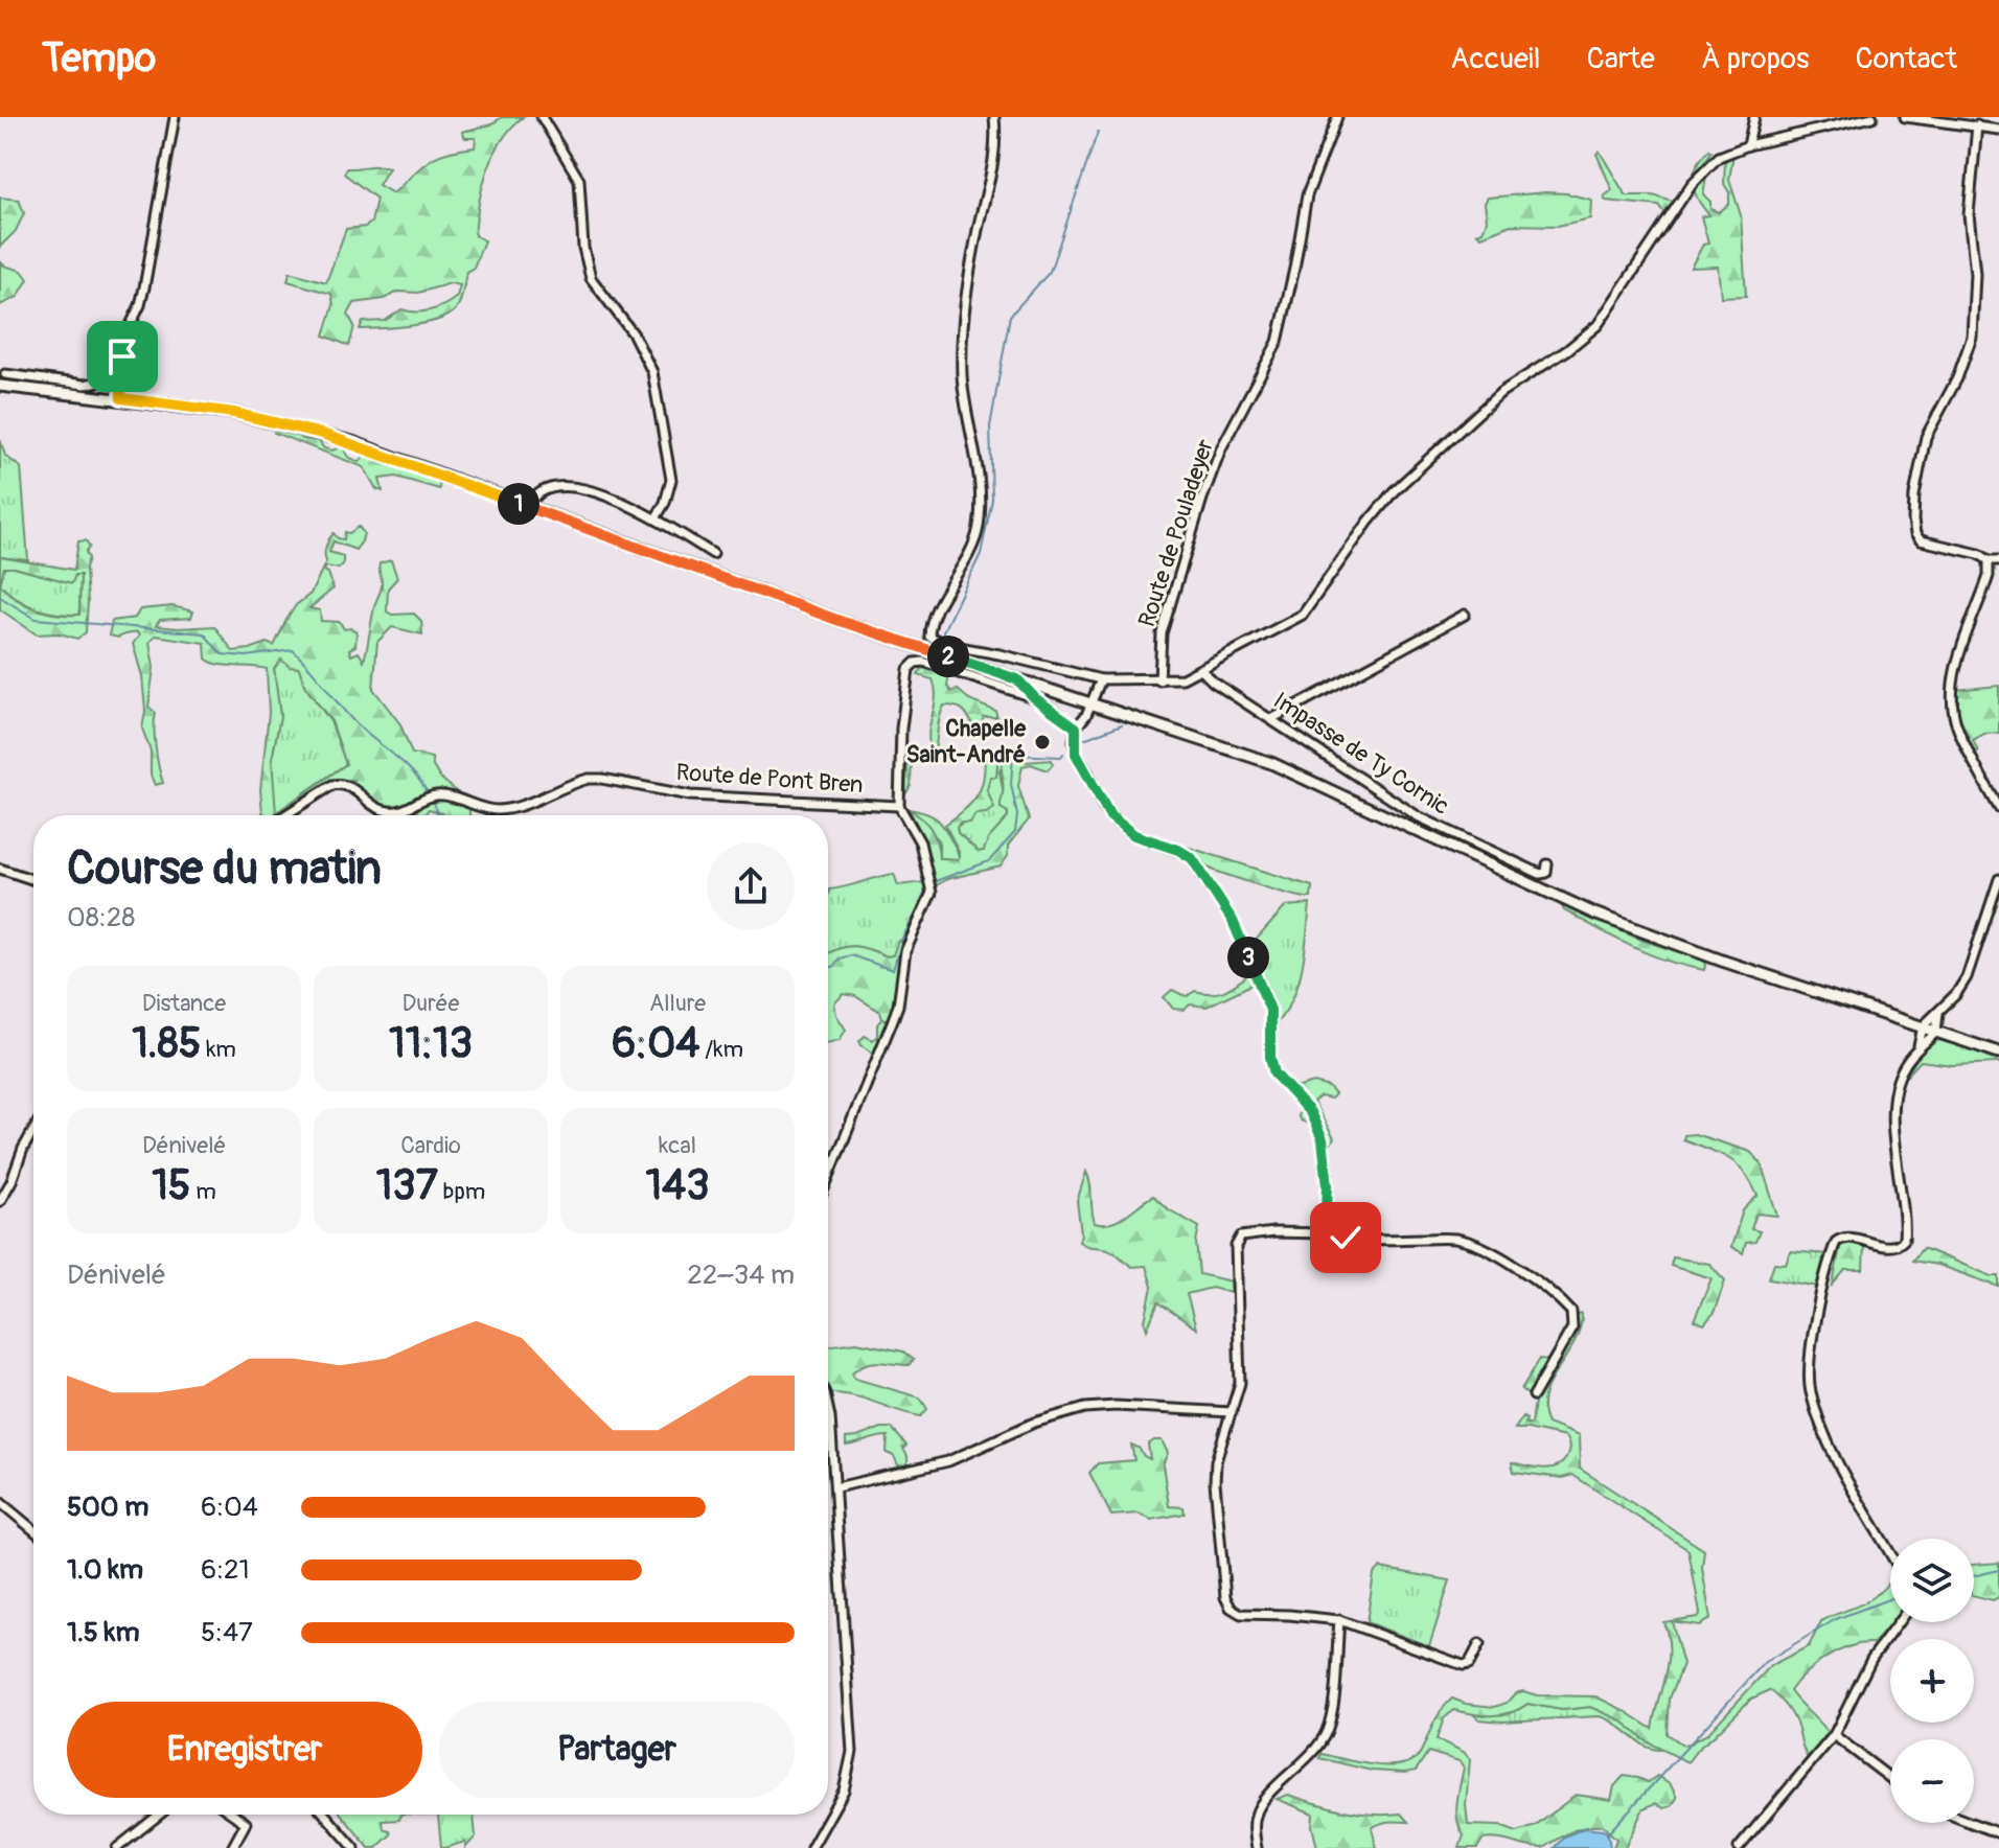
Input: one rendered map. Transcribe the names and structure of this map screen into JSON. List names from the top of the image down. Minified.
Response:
{"streets":{"street":["Route de Pouladeyer","Impasse de Ty Cornic","Route de Pont Bren"]},"places":["Chapelle Saint-André"],"page":{"header":"Tempo","nav":["Accueil","Carte","À propos","Contact"],"pins":["1","2","3"],"heading":["Course du matin","08:28"],"stats":[["Distance","1.85 km"],["Durée","11:13"],["Allure","6:04 /km"],["Dénivelé","15 m"],["Cardio","137 bpm"],["kcal","143"]],"chart":["Dénivelé","22–34 m"],"list":[{"name":"500 m","note":"6:04"},{"name":"1.0 km","note":"6:21"},{"name":"1.5 km","note":"5:47"}],"map_buttons":["+","−"],"buttons":["Enregistrer","Partager"]}}
